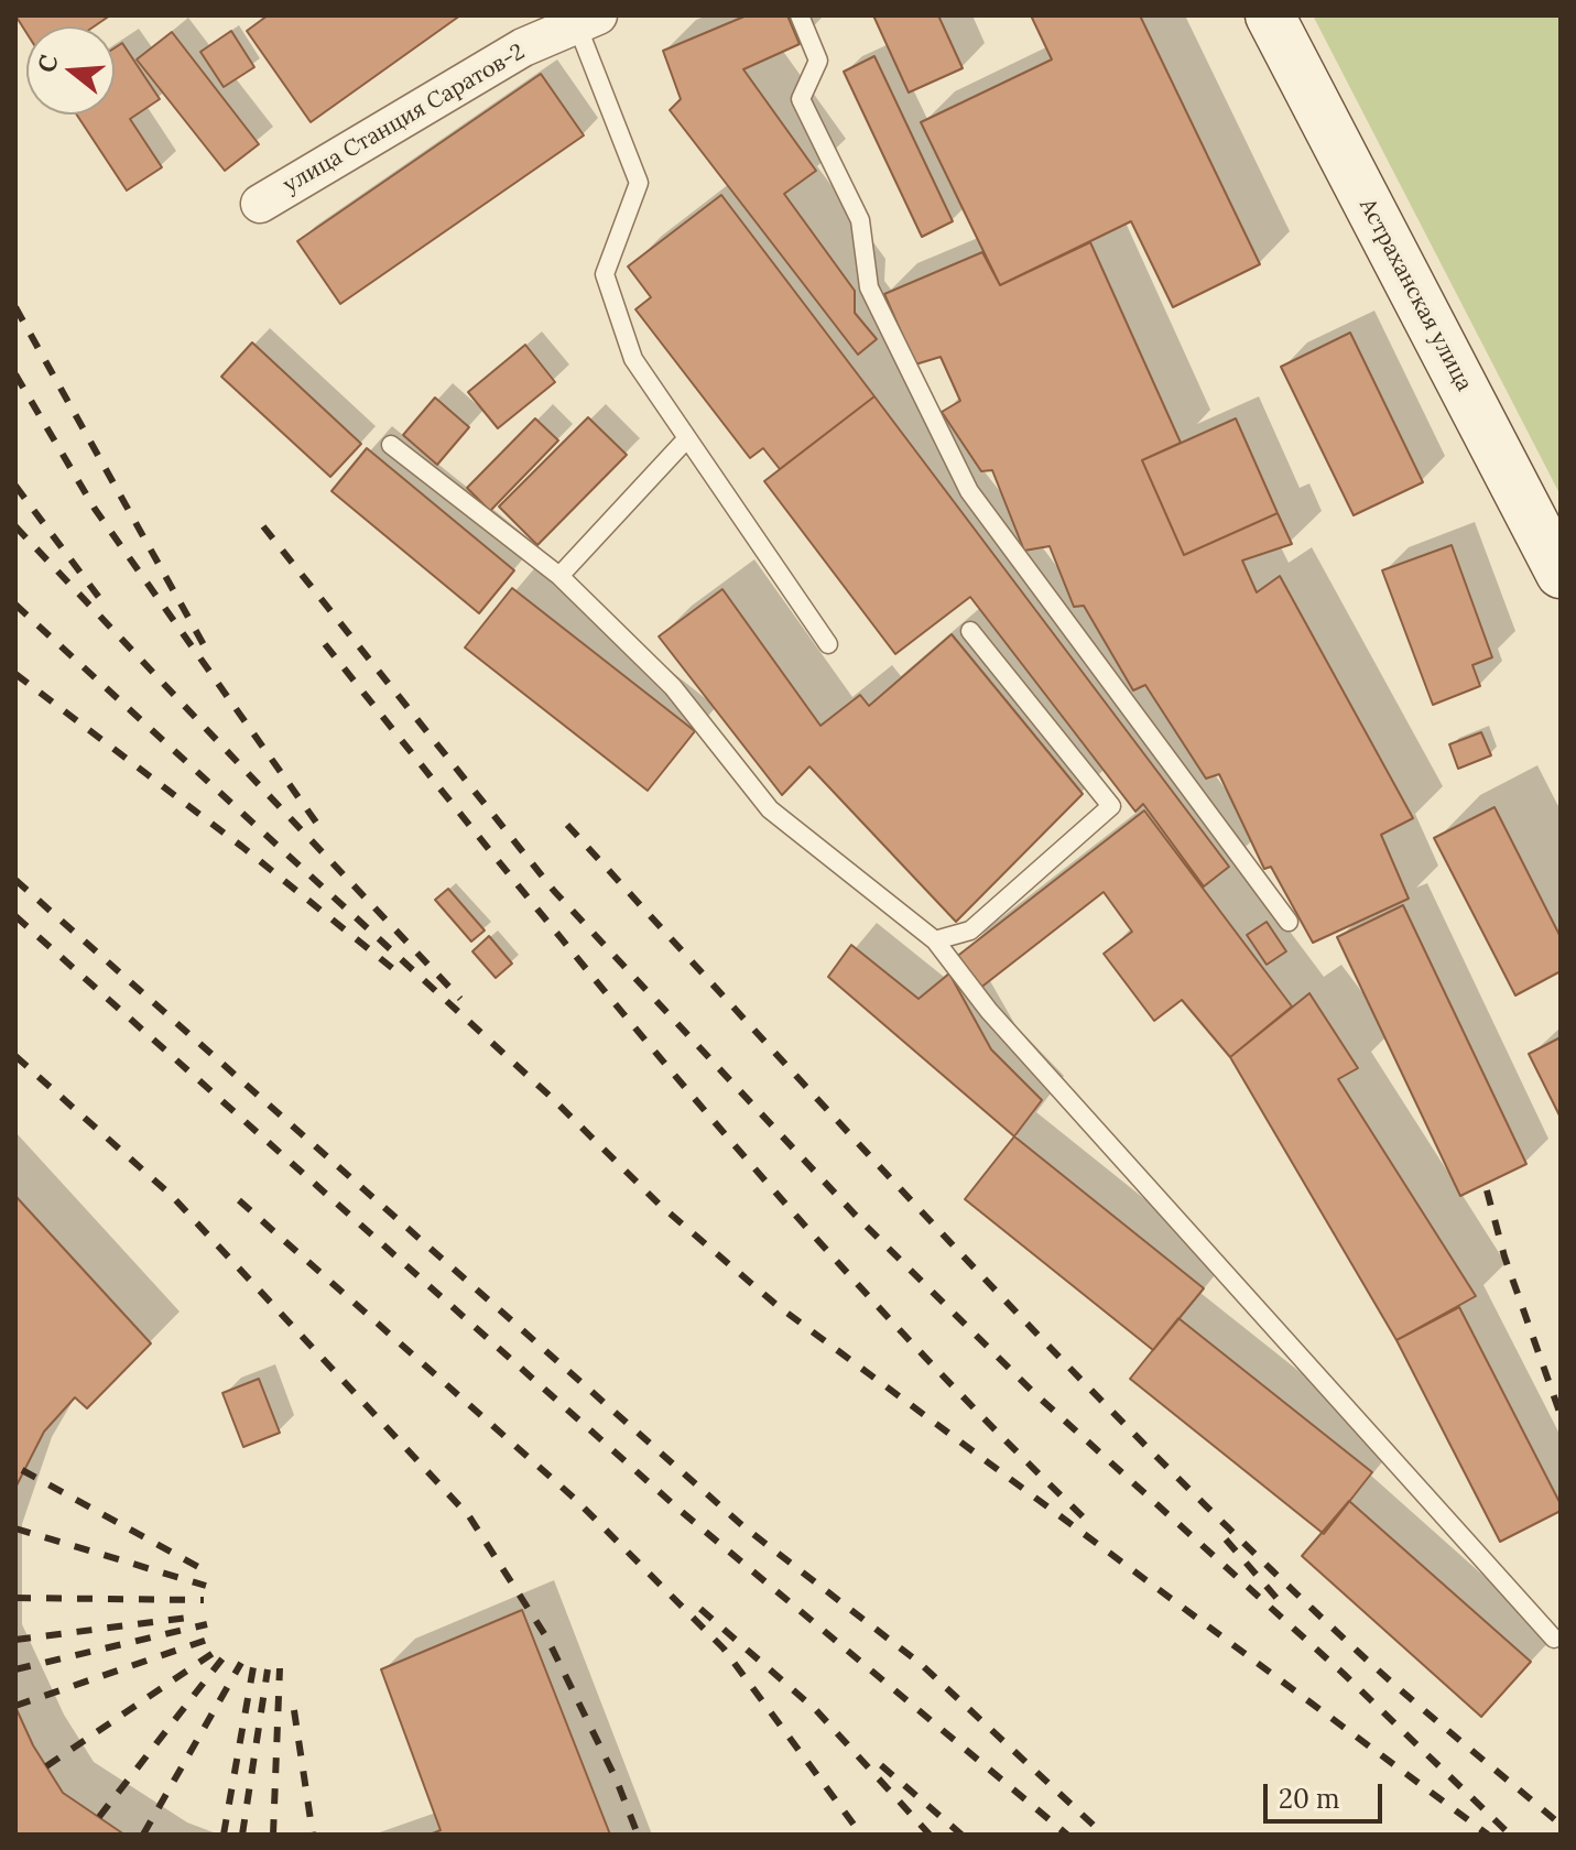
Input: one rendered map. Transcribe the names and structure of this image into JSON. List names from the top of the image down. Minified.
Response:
{"streets":{"main road":["Астраханская улица"],"street":["улица Станция Саратов-2"]},"scale_bar":"20 m","north":"left"}
